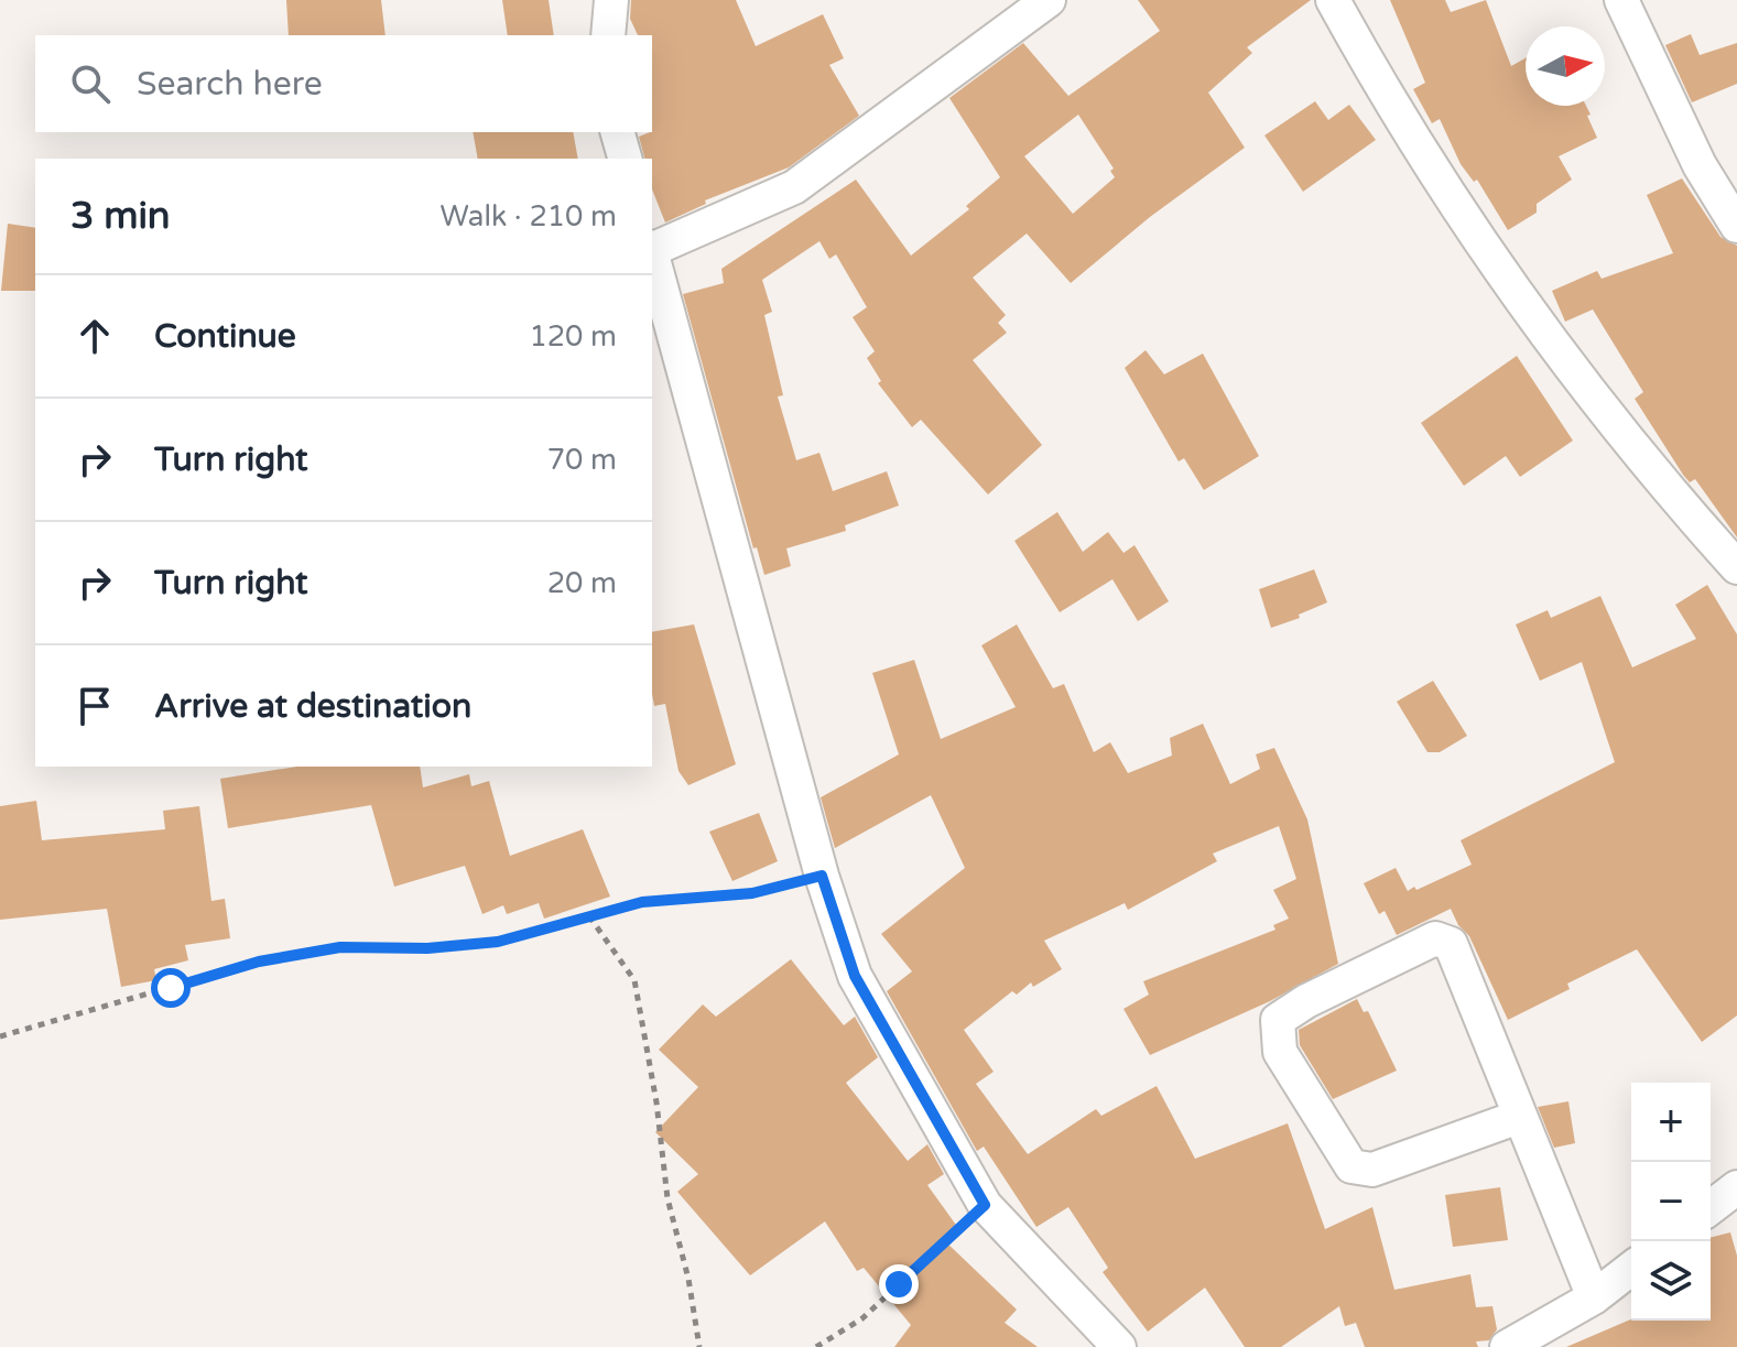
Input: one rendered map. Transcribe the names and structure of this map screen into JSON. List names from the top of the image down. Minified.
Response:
{"north":"right","page":{"search":"Search here","heading":["3 min","Walk · 210 m"],"list":[["Continue","120 m"],["Turn right","70 m"],["Turn right","20 m"],"Arrive at destination"],"map_buttons":["+","−"]}}
